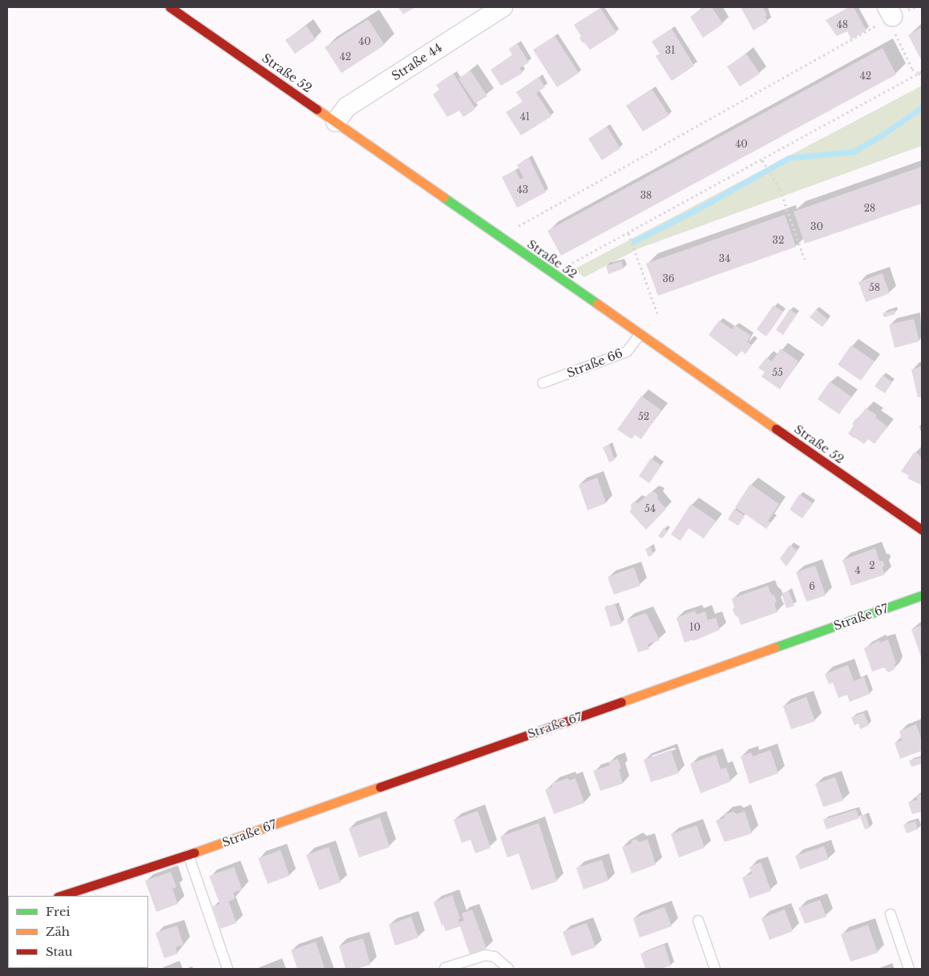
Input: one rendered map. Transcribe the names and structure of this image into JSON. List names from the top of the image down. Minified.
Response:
{"streets":{"street":["Straße 44","Straße 52","Straße 67"],"lane":["Straße 66"]},"crossings":[["Straße 44","Straße 52"],["Straße 52","Straße 66"]],"house_numbers":["48","40","31","42","42","41","40","43","38","28","30","32","34","36","58","55","52","54","2","4","6","10"],"legend":["Frei","Zäh","Stau"]}
